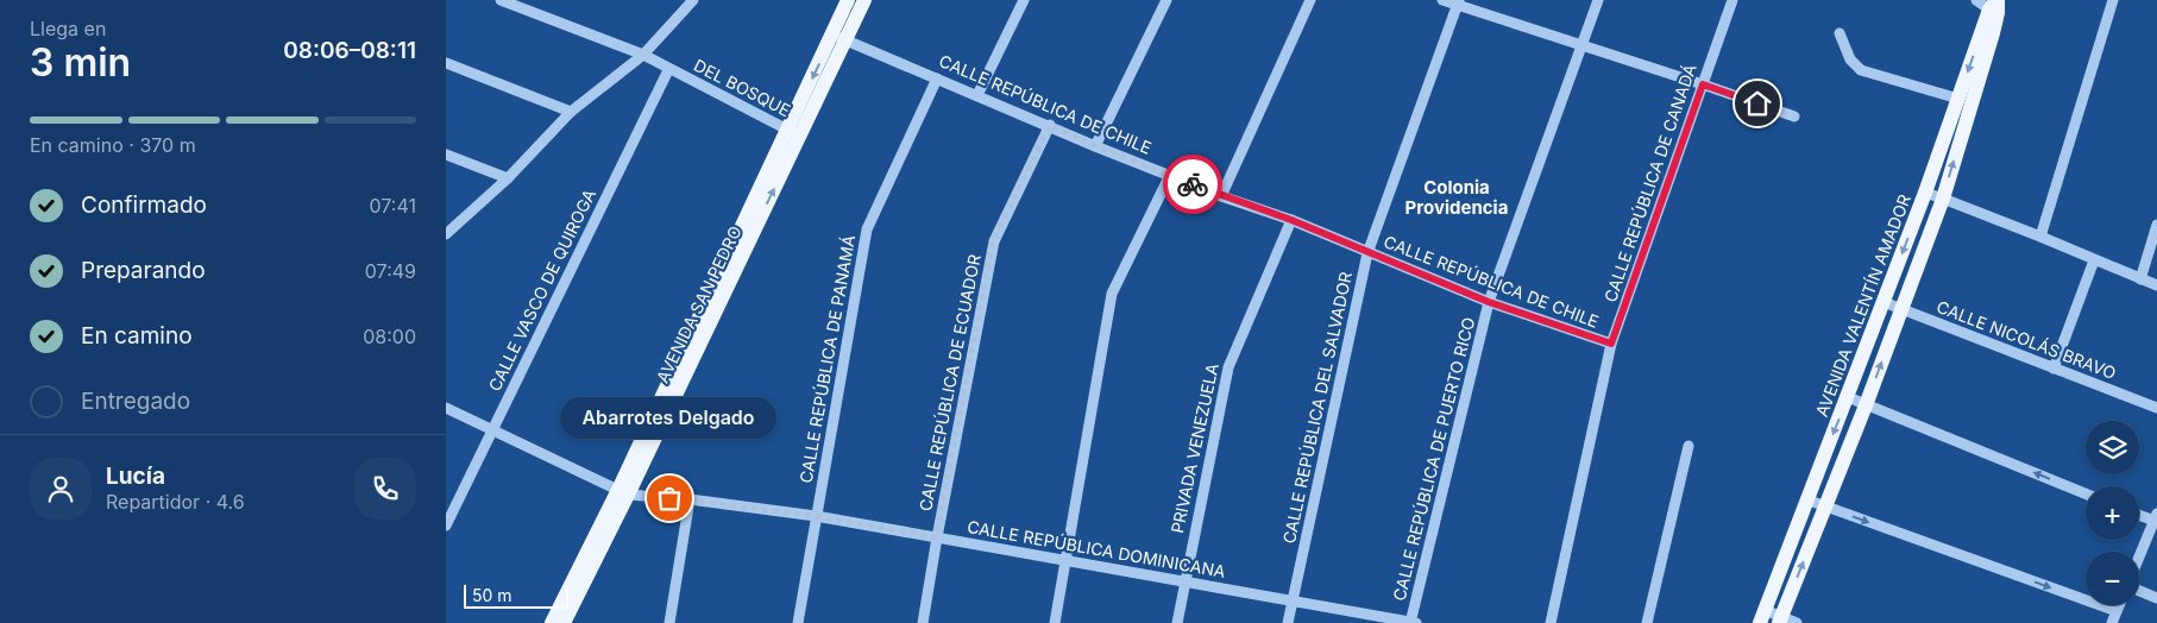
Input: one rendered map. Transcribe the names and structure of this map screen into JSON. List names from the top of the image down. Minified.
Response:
{"streets":{"main road":["AVENIDA SAN PEDRO","AVENIDA VALENTÍN AMADOR"],"street":["DEL BOSQUE","CALLE REPÚBLICA DE CHILE","CALLE REPÚBLICA DE CANADÁ","CALLE VASCO DE QUIROGA","CALLE NICOLÁS BRAVO","CALLE REPÚBLICA DE PANAMÁ","CALLE REPÚBLICA DE ECUADOR","CALLE REPÚBLICA DEL SALVADOR","PRIVADA VENEZUELA","CALLE REPÚBLICA DE PUERTO RICO","CALLE REPÚBLICA DOMINICANA"]},"crossings":[["DEL BOSQUE","CALLE VASCO DE QUIROGA"],["DEL BOSQUE","AVENIDA SAN PEDRO"],["CALLE REPÚBLICA DE CHILE","CALLE REPÚBLICA DE CANADÁ"],["CALLE REPÚBLICA DE CHILE","AVENIDA SAN PEDRO"],["CALLE REPÚBLICA DE CHILE","CALLE REPÚBLICA DE PANAMÁ"],["CALLE REPÚBLICA DE CHILE","CALLE REPÚBLICA DE ECUADOR"],["CALLE REPÚBLICA DE CHILE","CALLE REPÚBLICA DEL SALVADOR"],["CALLE REPÚBLICA DE CHILE","PRIVADA VENEZUELA"],["CALLE REPÚBLICA DE CHILE","CALLE REPÚBLICA DE PUERTO RICO"],["AVENIDA SAN PEDRO","CALLE REPÚBLICA DOMINICANA"],["AVENIDA VALENTÍN AMADOR","CALLE NICOLÁS BRAVO"],["CALLE REPÚBLICA DE PANAMÁ","CALLE REPÚBLICA DOMINICANA"],["CALLE REPÚBLICA DE ECUADOR","CALLE REPÚBLICA DOMINICANA"],["CALLE REPÚBLICA DEL SALVADOR","CALLE REPÚBLICA DOMINICANA"],["PRIVADA VENEZUELA","CALLE REPÚBLICA DOMINICANA"],["CALLE REPÚBLICA DE PUERTO RICO","CALLE REPÚBLICA DOMINICANA"]],"districts":["Colonia Providencia"],"places":["Abarrotes Delgado"],"scale_bar":"50 m","page":{"heading":["3 min","Llega en","08:06–08:11"],"panel":["Lucía","Repartidor · 4.6"],"bar":"En camino · 370 m","list":[["Confirmado","07:41"],["Preparando","07:49"],["En camino","08:00"],"Entregado"],"bubble":"Abarrotes Delgado","map_buttons":["+","−"],"scale":"50 m"}}
